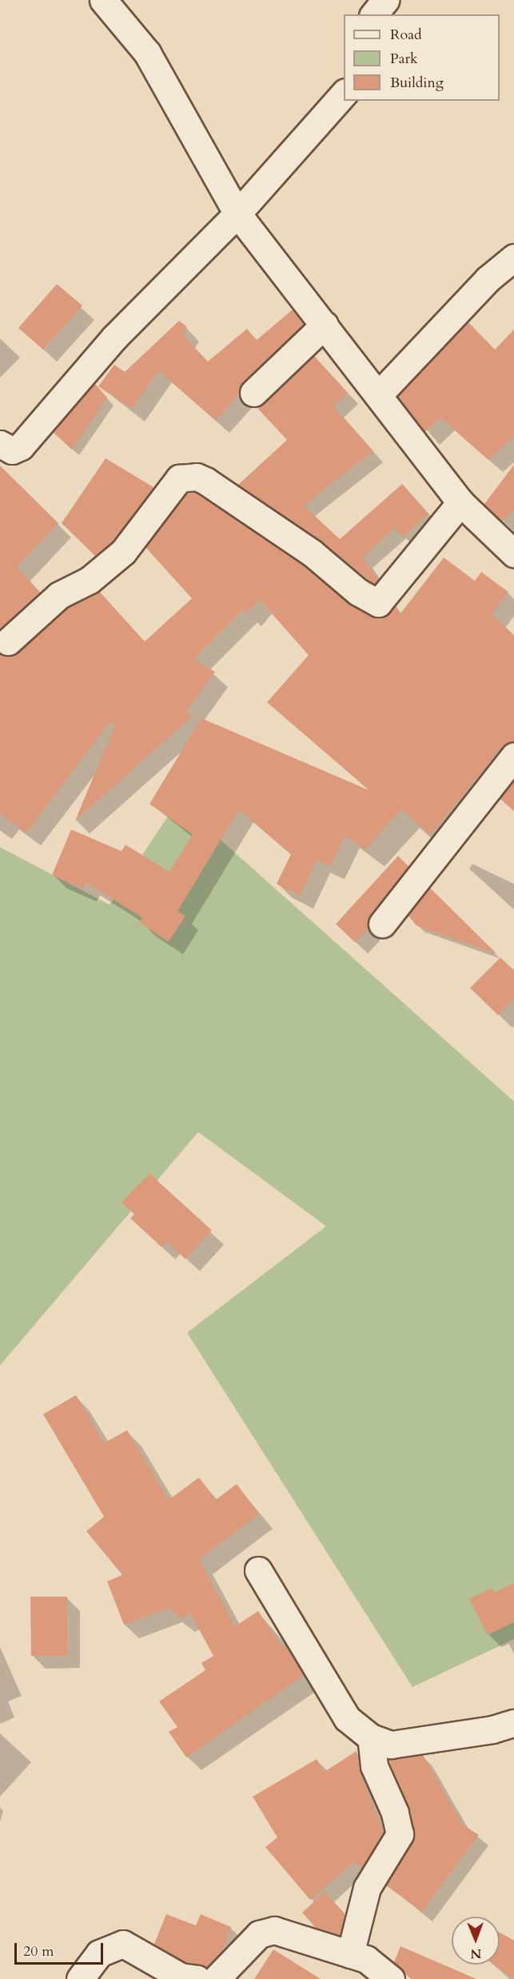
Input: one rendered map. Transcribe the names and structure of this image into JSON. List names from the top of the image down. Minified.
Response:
{"legend":["Road","Park","Building"],"scale_bar":"20 m","north":"bottom"}
